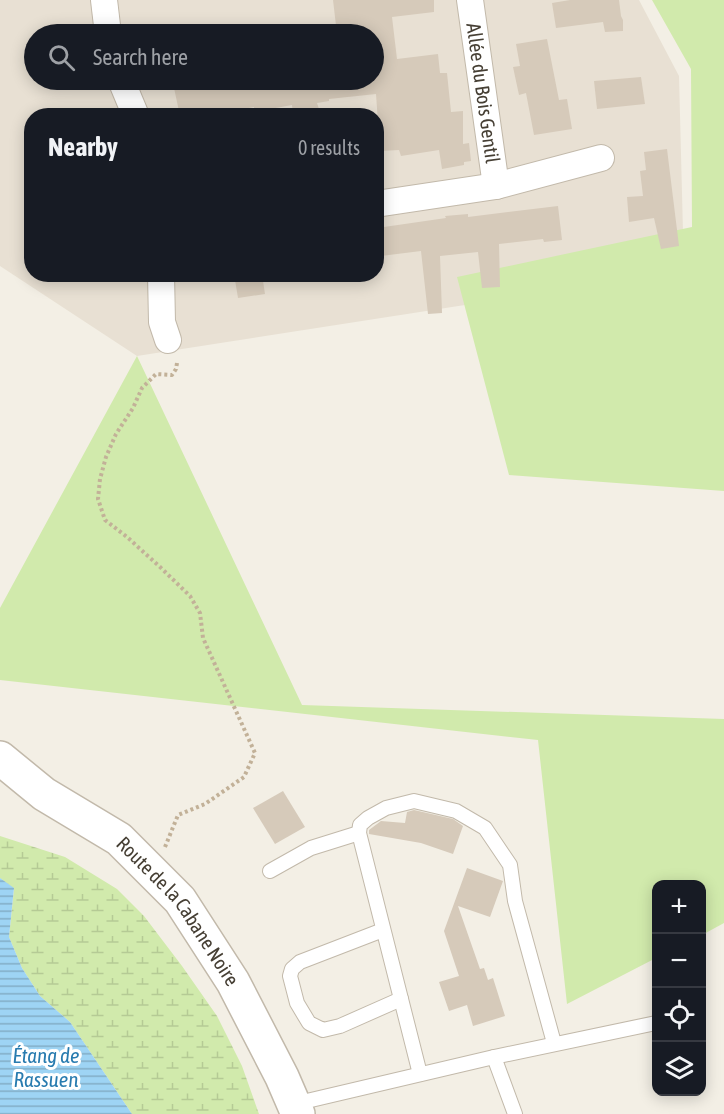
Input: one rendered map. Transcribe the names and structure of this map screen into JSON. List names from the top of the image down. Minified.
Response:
{"streets":{"street":["Allée du Bois Gentil","Route de la Cabane Noire"]},"water":["Étang de Rassuen"],"page":{"search":"Search here","heading":["Nearby","0 results"],"map_buttons":["+","−"]}}
